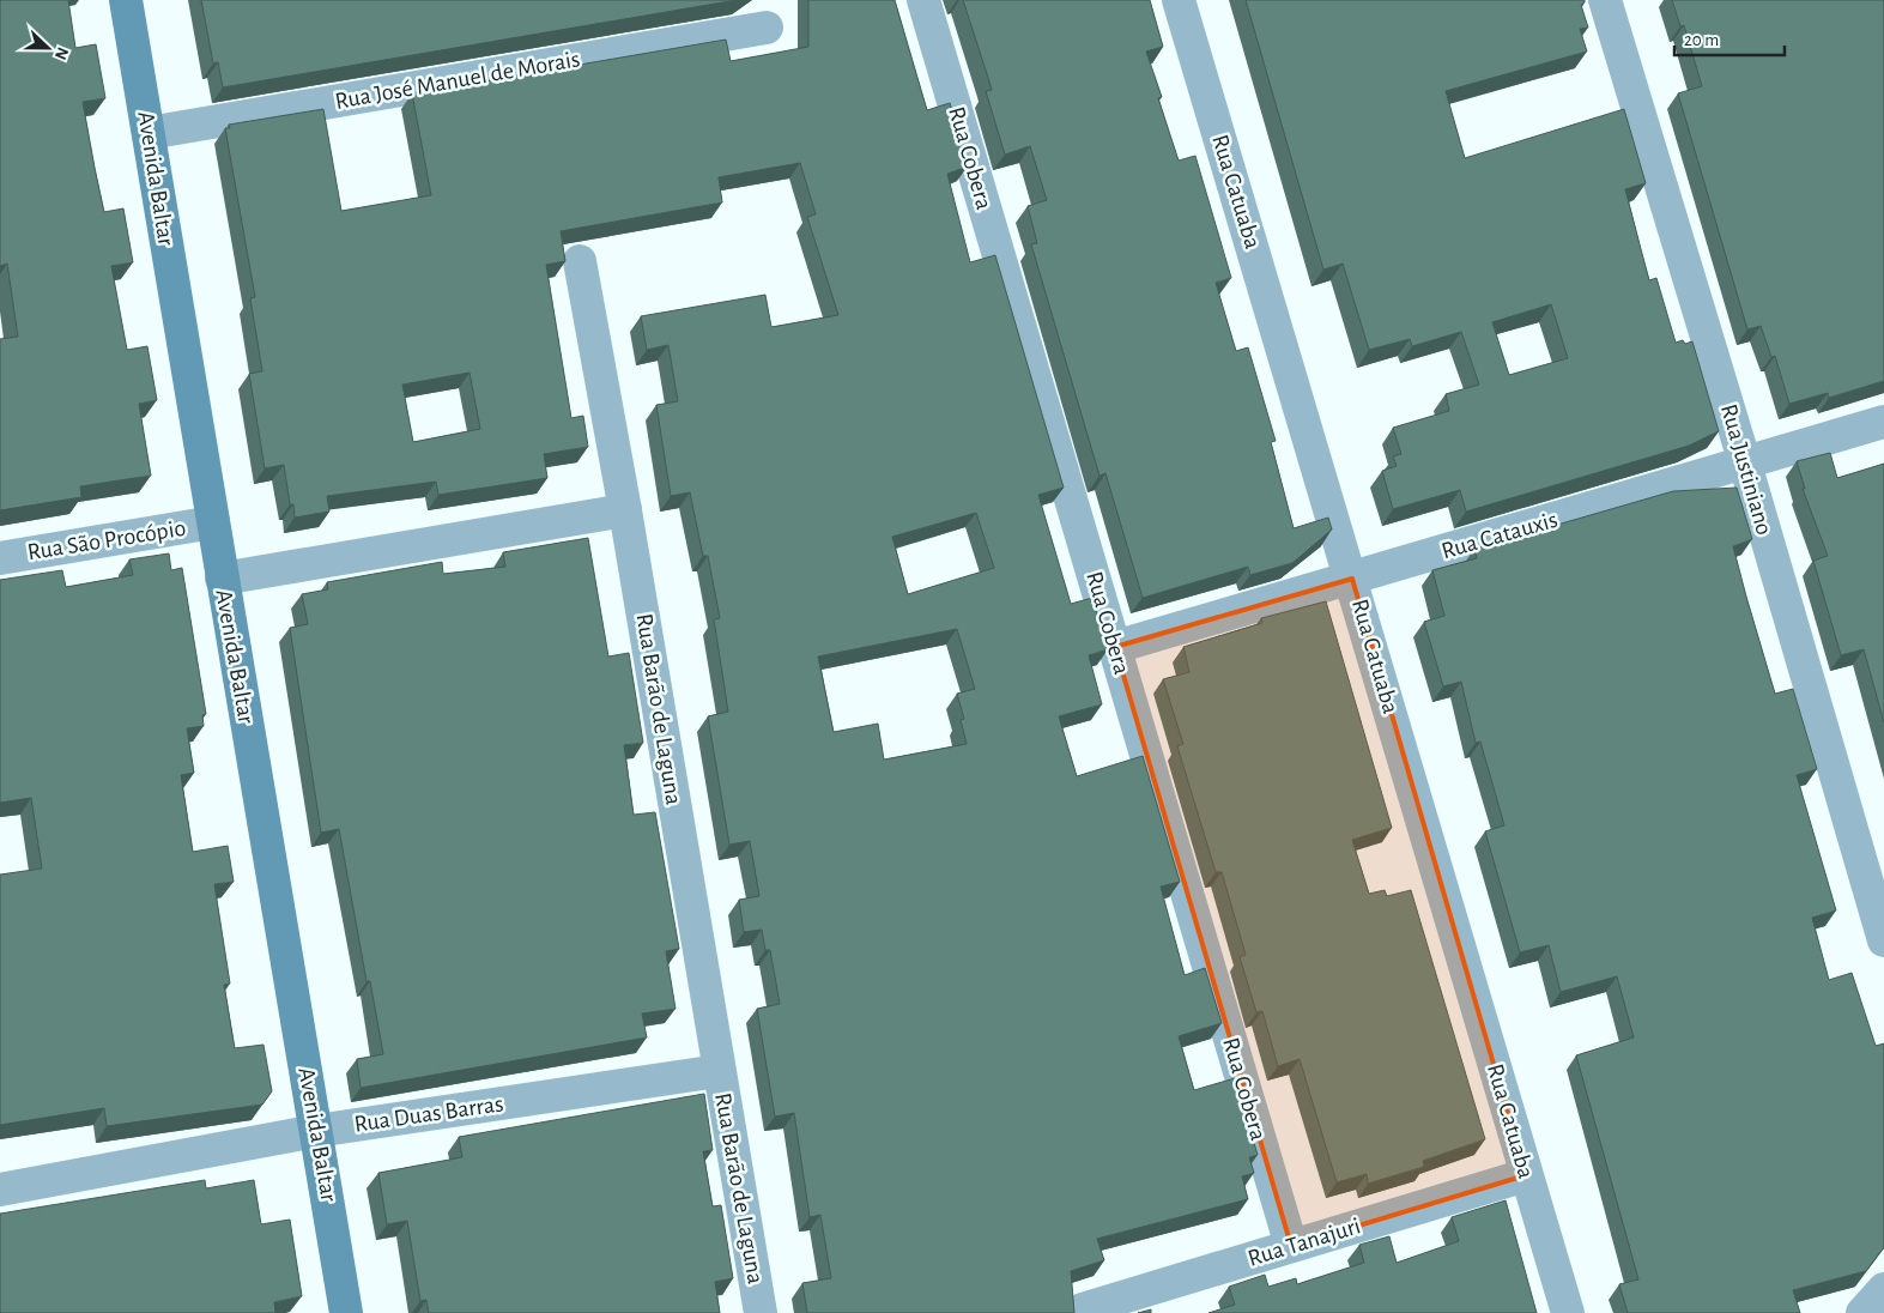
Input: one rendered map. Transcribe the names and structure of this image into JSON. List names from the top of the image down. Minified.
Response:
{"streets":{"street":["Rua José Manuel de Morais","Rua Cobera","Avenida Baltar","Rua Catuaba","Rua Justiniano","Rua Catauxis","Rua São Procópio","Rua Barão de Laguna","Rua Duas Barras","Rua Tanajuri"]},"crossings":[["Rua José Manuel de Morais","Avenida Baltar"],["Rua Cobera","Rua Catauxis"],["Rua Cobera","Rua Tanajuri"],["Avenida Baltar","Rua São Procópio"],["Avenida Baltar","Rua Duas Barras"],["Rua Catuaba","Rua Catauxis"],["Rua Catuaba","Rua Tanajuri"],["Rua Justiniano","Rua Catauxis"],["Rua Barão de Laguna","Rua Duas Barras"]],"scale_bar":"20 m","north":"right"}
